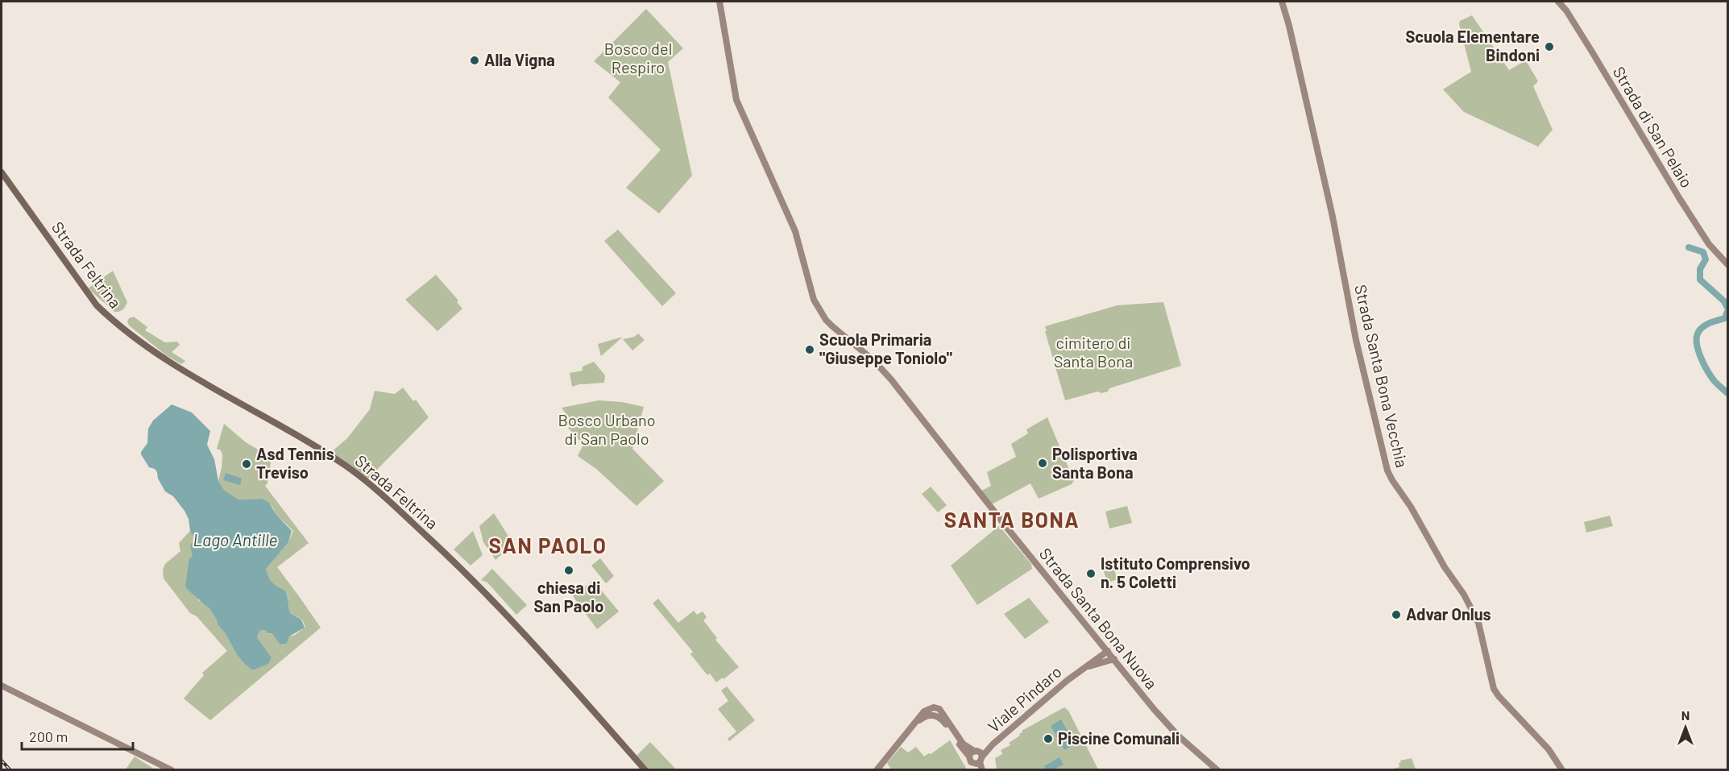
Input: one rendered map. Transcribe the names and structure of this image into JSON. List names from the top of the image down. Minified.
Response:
{"streets":{"main road":["Strada Feltrina"],"street":["Strada di San Pelaio","Strada Santa Bona Vecchia","Strada Santa Bona Nuova","Viale Pindaro"]},"crossings":[["Strada Santa Bona Nuova","Viale Pindaro"]],"districts":["SANTA BONA","SAN PAOLO"],"water":["Lago Antille"],"parks":["Bosco del Respiro","cimitero di Santa Bona","Bosco Urbano di San Paolo"],"places":["Scuola Elementare Bindoni","Alla Vigna","Scuola Primaria \"Giuseppe Toniolo\"","Polisportiva Santa Bona","Asd Tennis Treviso","chiesa di San Paolo","Istituto Comprensivo n. 5 Coletti","Advar Onlus","Piscine Comunali"],"scale_bar":"200 m","north":"top"}
